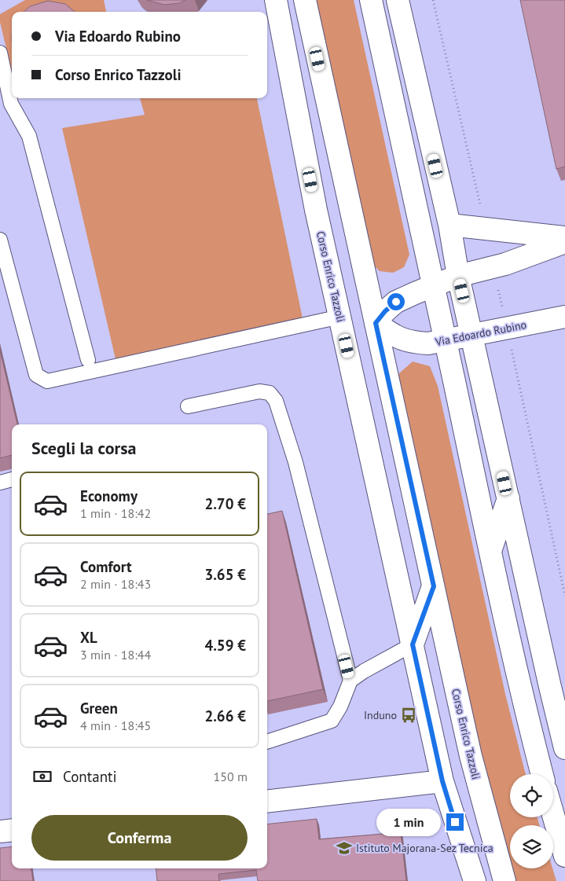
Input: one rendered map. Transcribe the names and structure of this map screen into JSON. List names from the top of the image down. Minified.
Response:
{"streets":{"street":["Corso Enrico Tazzoli","Via Edoardo Rubino"]},"crossings":[["Corso Enrico Tazzoli","Via Edoardo Rubino"]],"places":{"bus stop":["Induno"],"school or university":["Istituto Majorana-Sez Tecnica"]},"page":{"banner":["Via Edoardo Rubino","Corso Enrico Tazzoli"],"heading":"Scegli la corsa","list":[{"name":"Economy","note":"1 min · 18:42","value":"2.70 €"},{"name":"Comfort","note":"2 min · 18:43","value":"3.65 €"},{"name":"XL","note":"3 min · 18:44","value":"4.59 €"},{"name":"Green","note":"4 min · 18:45","value":"2.66 €"}],"pay":["Contanti","150 m"],"buttons":"Conferma","bubble":"1 min"}}
